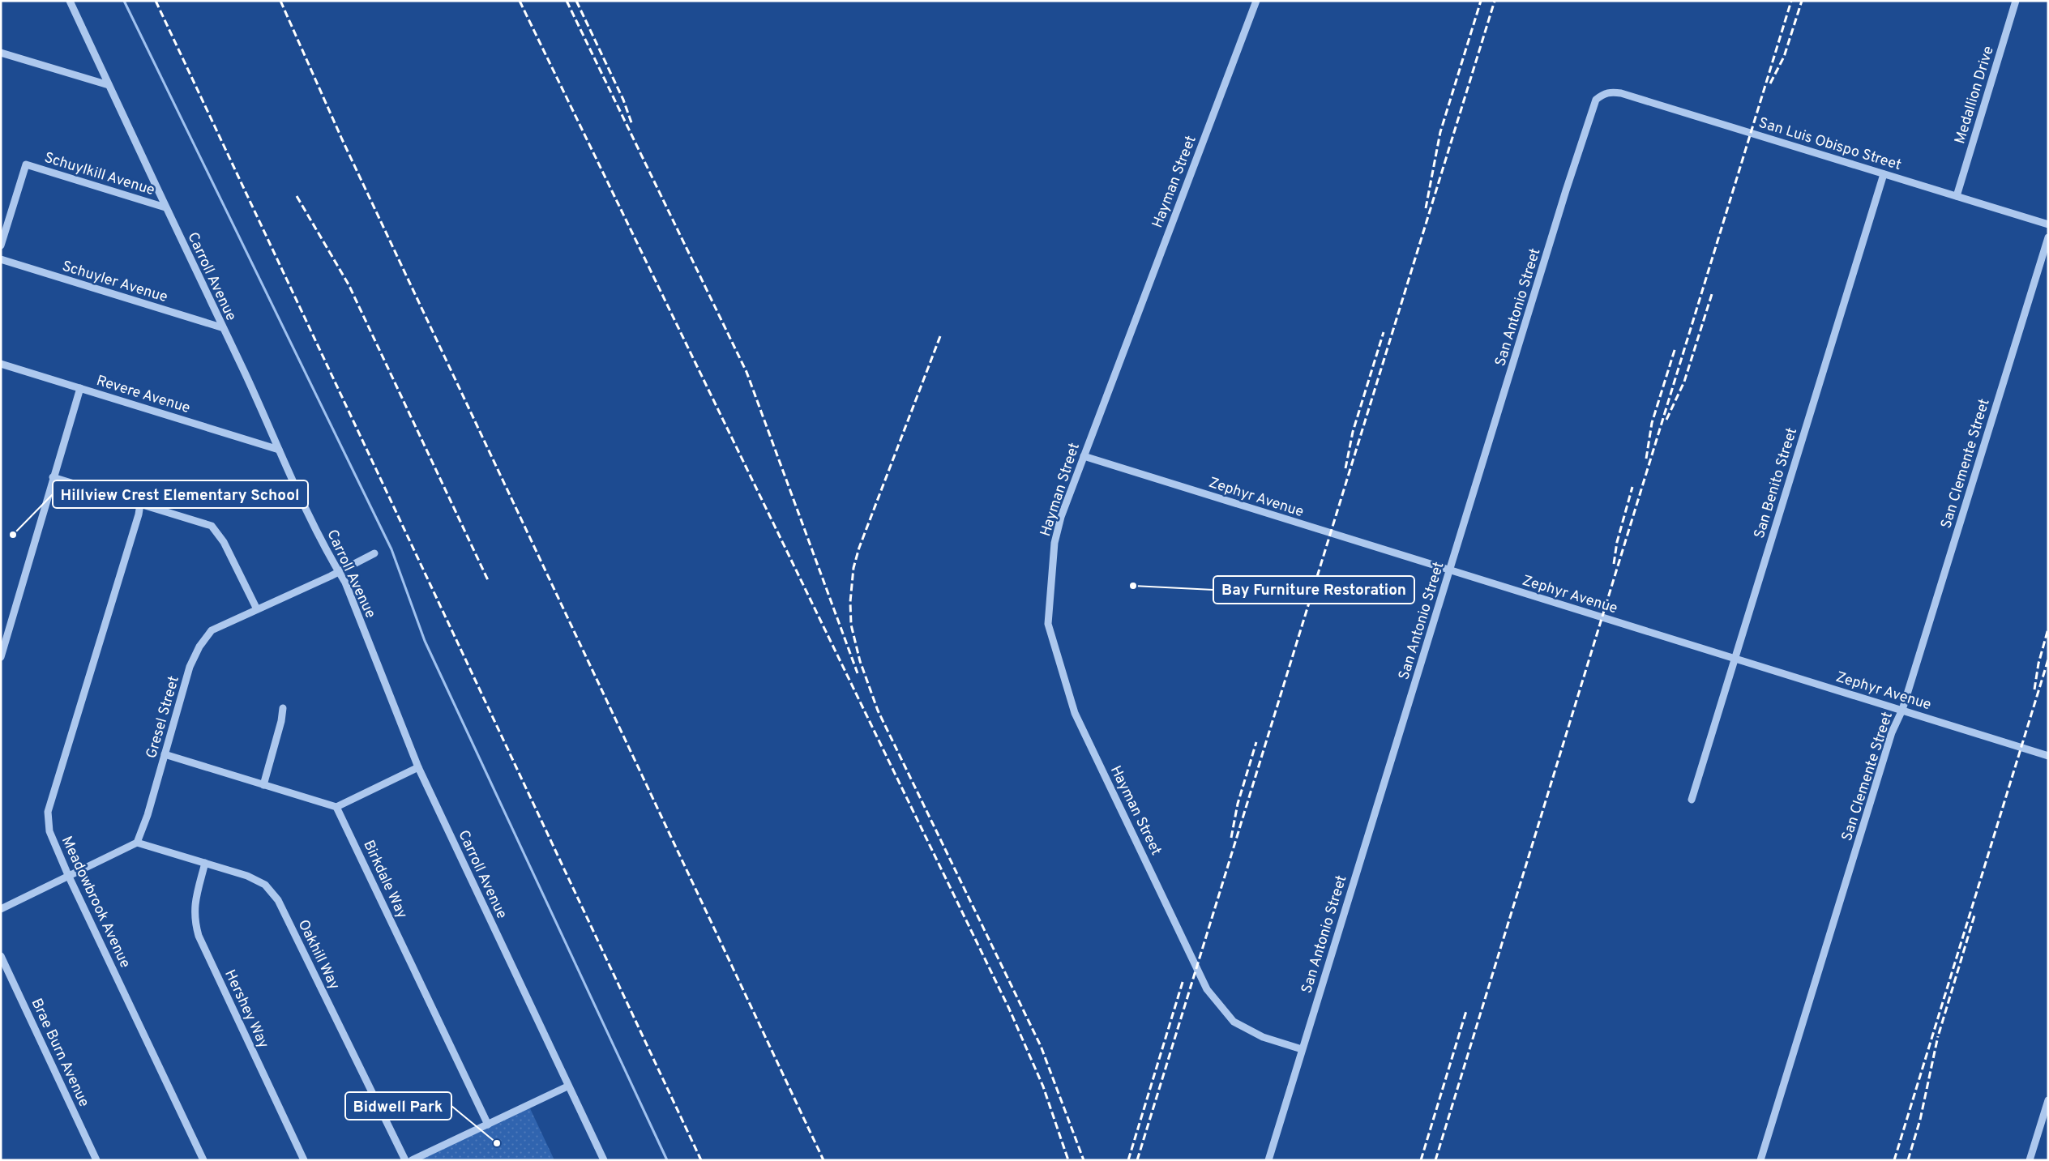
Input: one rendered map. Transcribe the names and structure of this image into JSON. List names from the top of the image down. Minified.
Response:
{"streets":{"street":["Medallion Drive","San Luis Obispo Street","Schuylkill Avenue","Hayman Street","Carroll Avenue","Schuyler Avenue","San Antonio Street","Revere Avenue","San Clemente Street","San Benito Street","Zephyr Avenue","Gresel Street","Birkdale Way","Meadowbrook Avenue","Oakhill Way","Hershey Way","Brae Burn Avenue"]},"crossings":[["Medallion Drive","San Luis Obispo Street"],["San Luis Obispo Street","San Antonio Street"],["San Luis Obispo Street","San Benito Street"],["Schuylkill Avenue","Carroll Avenue"],["Hayman Street","San Antonio Street"],["Hayman Street","Zephyr Avenue"],["Carroll Avenue","Schuyler Avenue"],["Carroll Avenue","Revere Avenue"],["Carroll Avenue","Gresel Street"],["San Antonio Street","Zephyr Avenue"],["San Clemente Street","Zephyr Avenue"],["San Benito Street","Zephyr Avenue"],["Gresel Street","Oakhill Way"],["Oakhill Way","Hershey Way"]],"places":["Hillview Crest Elementary School","Bay Furniture Restoration","Bidwell Park"]}
